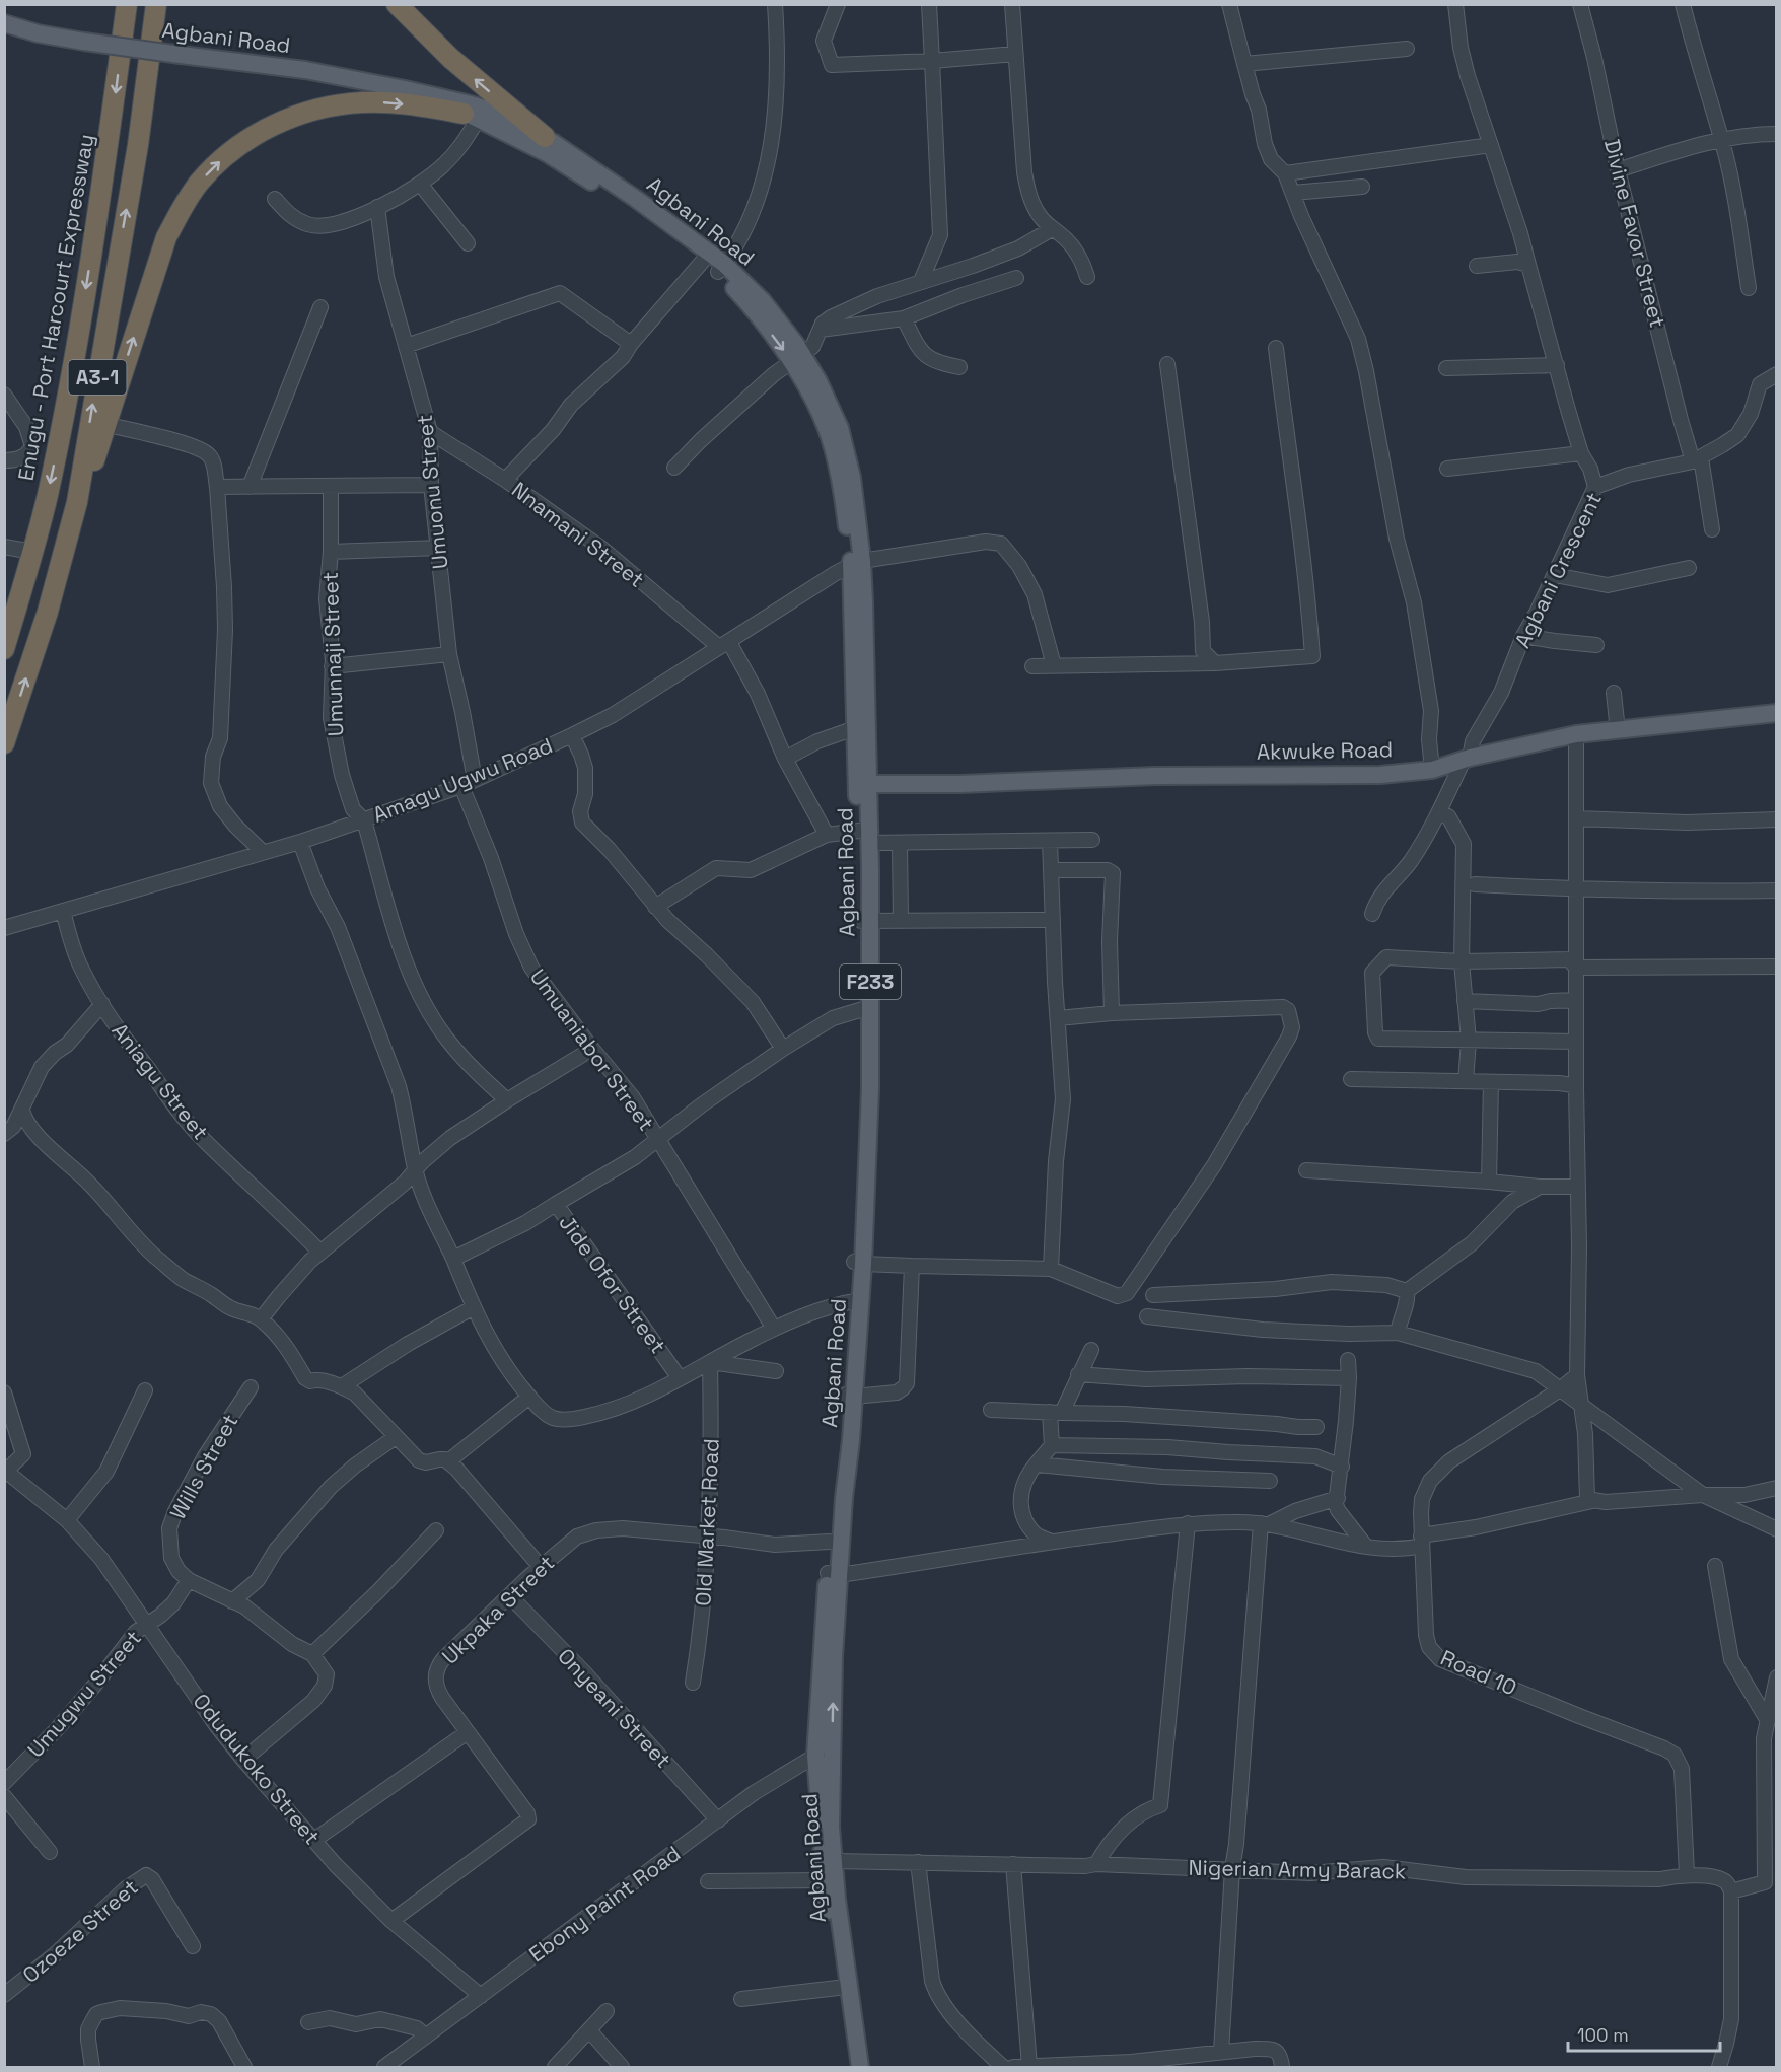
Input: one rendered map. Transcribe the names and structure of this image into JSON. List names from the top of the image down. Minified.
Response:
{"streets":{"highway":["Enugu - Port Harcourt Expressway","A3-1"],"main road":["Agbani Road","Akwuke Road","F233"],"street":["Divine Favor Street","Umuonu Street","Nnamani Street","Agbani Crescent","Umunnaji Street","Amagu Ugwu Road","Umuaniabor Street","Aniagu Street","Jide Ofor Street","Wills Street","Old Market Road","Ukpaka Street","Road 10","Umugwu Street","Onyeani Street","Odudukoko Street","Nigerian Army Barack","Ebony Paint Road","Ozoeze Street"]},"crossings":[["Agbani Road","Akwuke Road"],["Agbani Road","Amagu Ugwu Road"],["Agbani Road","Jide Ofor Street"],["Agbani Road","Ukpaka Street"],["Agbani Road","Nigerian Army Barack"],["Agbani Road","Ebony Paint Road"],["Divine Favor Street","Agbani Crescent"],["Umuonu Street","Nnamani Street"],["Umuonu Street","Umunnaji Street"],["Umuonu Street","Amagu Ugwu Road"],["Umuonu Street","Umuaniabor Street"],["Nnamani Street","Amagu Ugwu Road"],["Agbani Crescent","Akwuke Road"],["Umunnaji Street","Amagu Ugwu Road"],["Amagu Ugwu Road","Umuaniabor Street"],["Amagu Ugwu Road","Aniagu Street"],["Umuaniabor Street","Jide Ofor Street"],["Wills Street","Umugwu Street"],["Old Market Road","Ukpaka Street"],["Ukpaka Street","Onyeani Street"],["Ukpaka Street","Odudukoko Street"],["Road 10","Nigerian Army Barack"],["Umugwu Street","Odudukoko Street"],["Onyeani Street","Ebony Paint Road"],["Odudukoko Street","Ebony Paint Road"]],"scale_bar":"100 m"}
